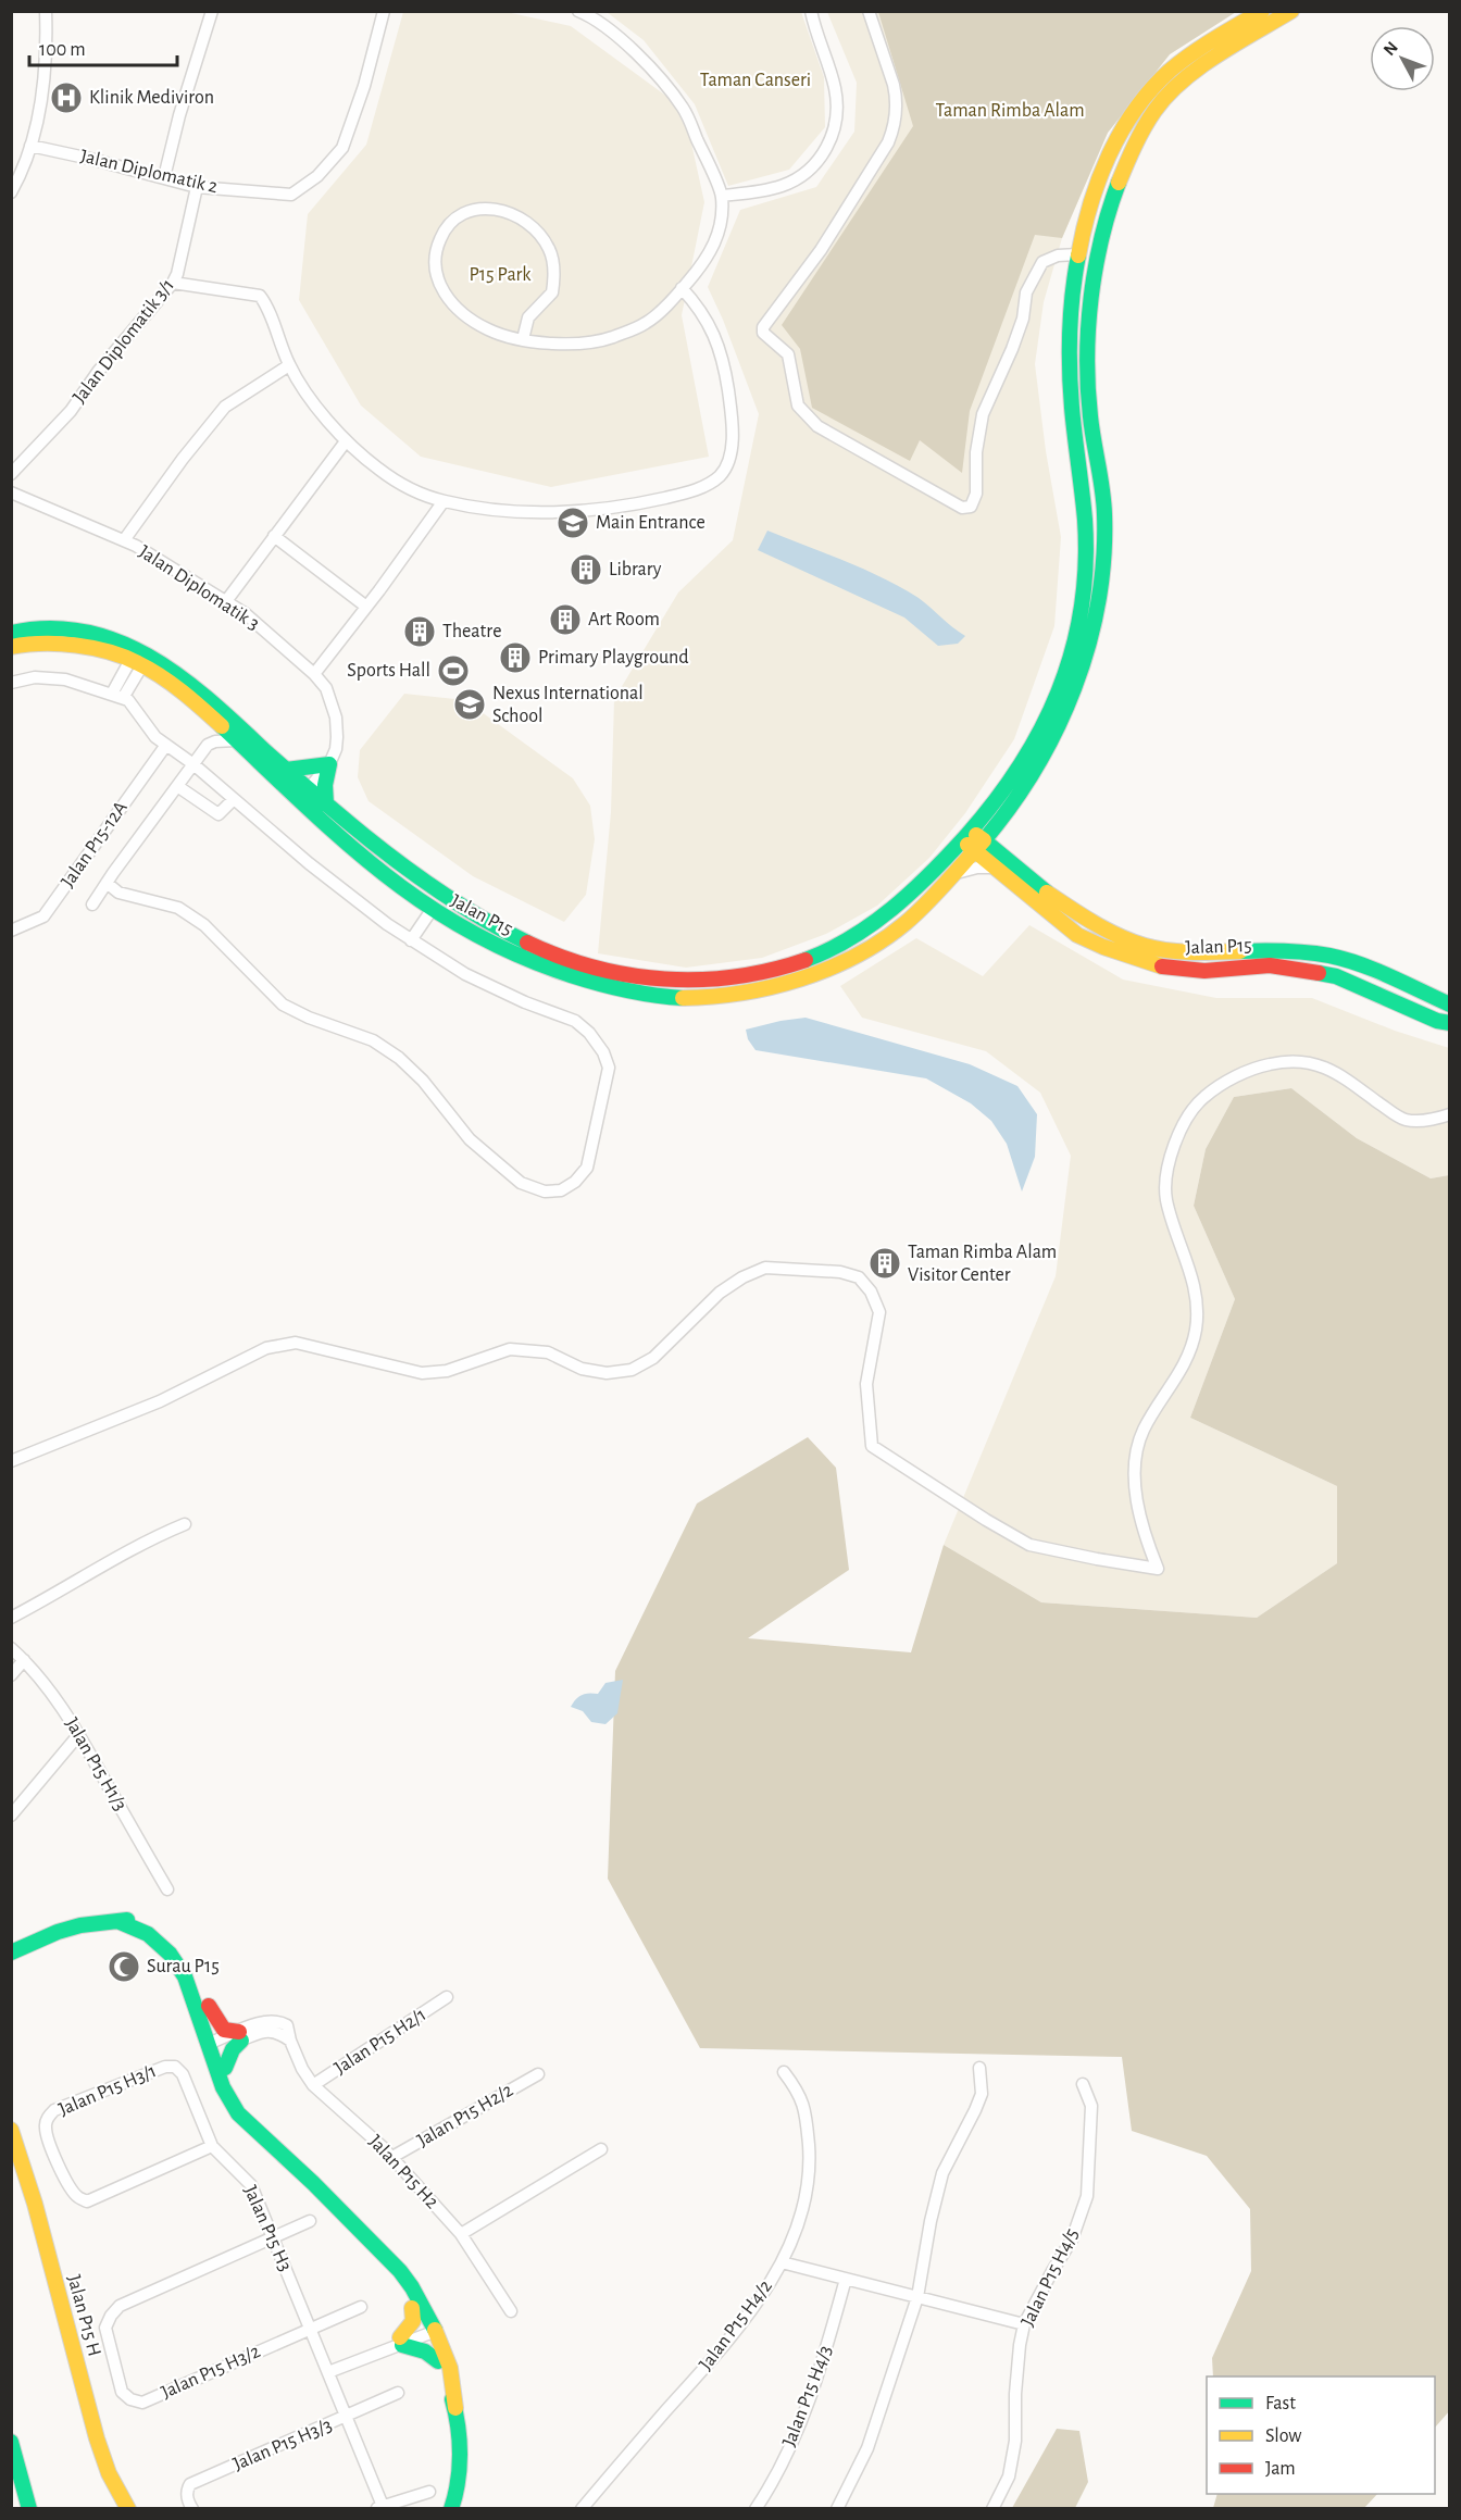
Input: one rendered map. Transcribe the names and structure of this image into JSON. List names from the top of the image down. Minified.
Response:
{"streets":{"street":["Jalan Diplomatik 2","Jalan Diplomatik 3/1","Jalan Diplomatik 3","Jalan P15-12A","Jalan P15","Jalan P15 H1/3","Jalan P15 H2/1","Jalan P15 H3/1","Jalan P15 H2/2","Jalan P15 H2","Jalan P15 H3","Jalan P15 H4/5","Jalan P15 H","Jalan P15 H4/2","Jalan P15 H3/2","Jalan P15 H4/3","Jalan P15 H3/3"]},"crossings":[["Jalan Diplomatik 2","Jalan Diplomatik 3/1"],["Jalan Diplomatik 3","Jalan P15"],["Jalan P15 H2/1","Jalan P15 H2"],["Jalan P15 H3/1","Jalan P15 H3"],["Jalan P15 H2/2","Jalan P15 H2"],["Jalan P15 H3","Jalan P15 H3/2"],["Jalan P15 H3","Jalan P15 H3/3"]],"parks":["Taman Canseri","Taman Rimba Alam","P15 Park"],"places":{"hospital":["Klinik Mediviron"],"school or university":["Main Entrance","Nexus International School"],"building":["Library","Art Room","Theatre","Primary Playground","Taman Rimba Alam Visitor Center"],"sports":["Sports Hall"],"mosque":["Surau P15"]},"legend":["Fast","Slow","Jam"],"scale_bar":"100 m","north":"top left"}
